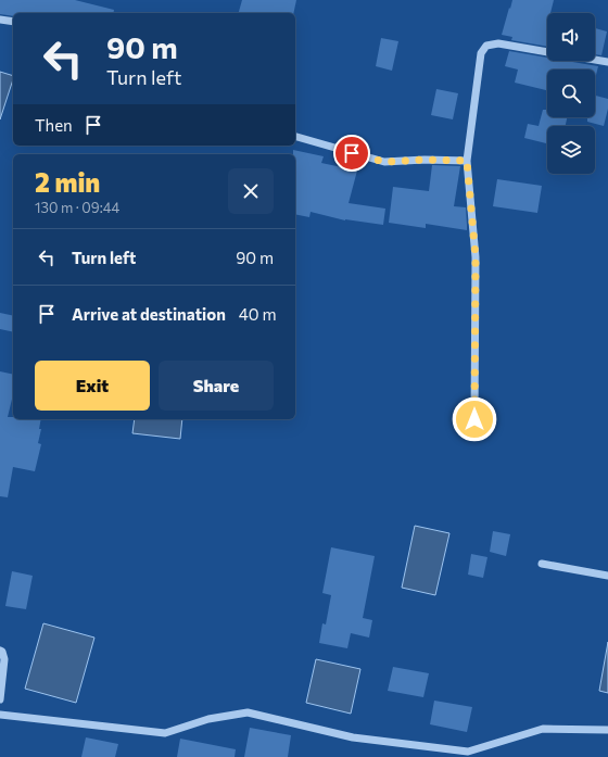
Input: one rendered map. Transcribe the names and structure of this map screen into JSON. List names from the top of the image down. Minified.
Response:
{"page":{"turn":["90 m","Turn left"],"then":"Then","heading":["2 min","130 m · 09:44"],"list":[{"name":"Turn left","value":"90 m"},{"name":"Arrive at destination","value":"40 m"}],"buttons":["Exit","Share"]}}
